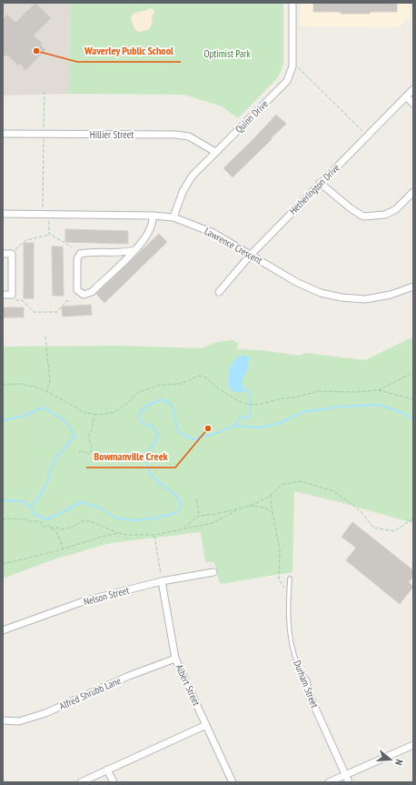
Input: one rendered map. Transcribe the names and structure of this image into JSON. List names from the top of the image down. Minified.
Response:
{"streets":{"street":["Quinn Drive","Hillier Street","Hetherington Drive","Lawrence Crescent","Nelson Street","Durham Street","Albert Street","Alfred Shrubb Lane"]},"crossings":[["Quinn Drive","Hillier Street"],["Quinn Drive","Lawrence Crescent"],["Hetherington Drive","Lawrence Crescent"],["Nelson Street","Albert Street"],["Albert Street","Alfred Shrubb Lane"]],"parks":["Optimist Park"],"places":["Waverley Public School","Bowmanville Creek"],"north":"right"}
